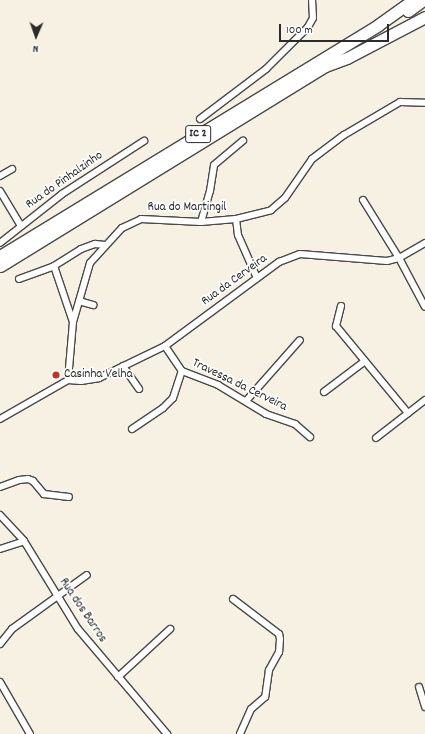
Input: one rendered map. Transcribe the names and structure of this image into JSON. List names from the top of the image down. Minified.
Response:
{"streets":{"highway":["IC 2"],"street":["Rua do Pinhalzinho","Rua do Martingil","Rua da Cerveira","Travessa da Cerveira","Rua dos Barros"]},"crossings":[["Rua do Martingil","Rua da Cerveira"],["Rua da Cerveira","Travessa da Cerveira"]],"places":["Casinha Velha"],"scale_bar":"100 m","north":"bottom"}
